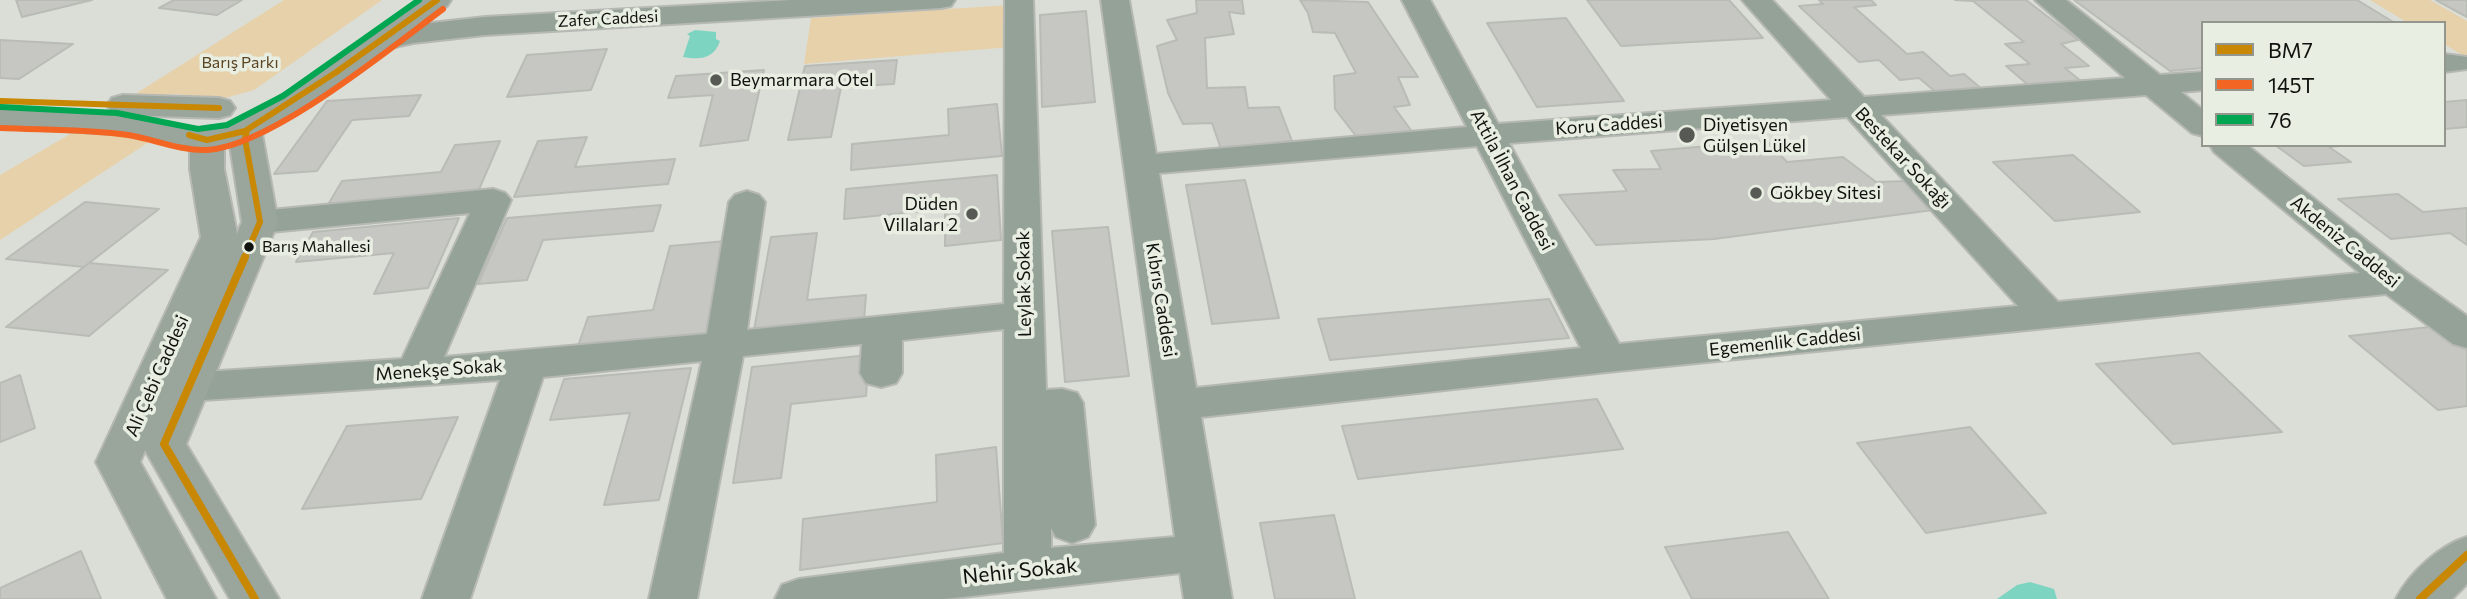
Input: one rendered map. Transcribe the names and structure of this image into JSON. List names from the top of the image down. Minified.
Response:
{"streets":{"main road":["Ali Çebi Caddesi"],"street":["Zafer Caddesi","Koru Caddesi","Bestekar Sokağı","Attila İlhan Caddesi","Akdeniz Caddesi","Leylak Sokak","Kıbrıs Caddesi","Egemenlik Caddesi","Menekşe Sokak","Nehir Sokak"]},"crossings":[["Koru Caddesi","Bestekar Sokağı"],["Koru Caddesi","Attila İlhan Caddesi"],["Koru Caddesi","Kıbrıs Caddesi"],["Bestekar Sokağı","Egemenlik Caddesi"],["Attila İlhan Caddesi","Egemenlik Caddesi"],["Akdeniz Caddesi","Egemenlik Caddesi"],["Leylak Sokak","Nehir Sokak"],["Kıbrıs Caddesi","Egemenlik Caddesi"],["Kıbrıs Caddesi","Nehir Sokak"],["Menekşe Sokak","Ali Çebi Caddesi"]],"parks":["Barış Parkı"],"places":["Beymarmara Otel","Diyetisyen Gülşen Lükel","Gökbey Sitesi","Düden Villaları 2","Barış Mahallesi"],"lines":["transit line BM7","transit line 76","transit line 145T"],"legend":["BM7","145T","76"]}
